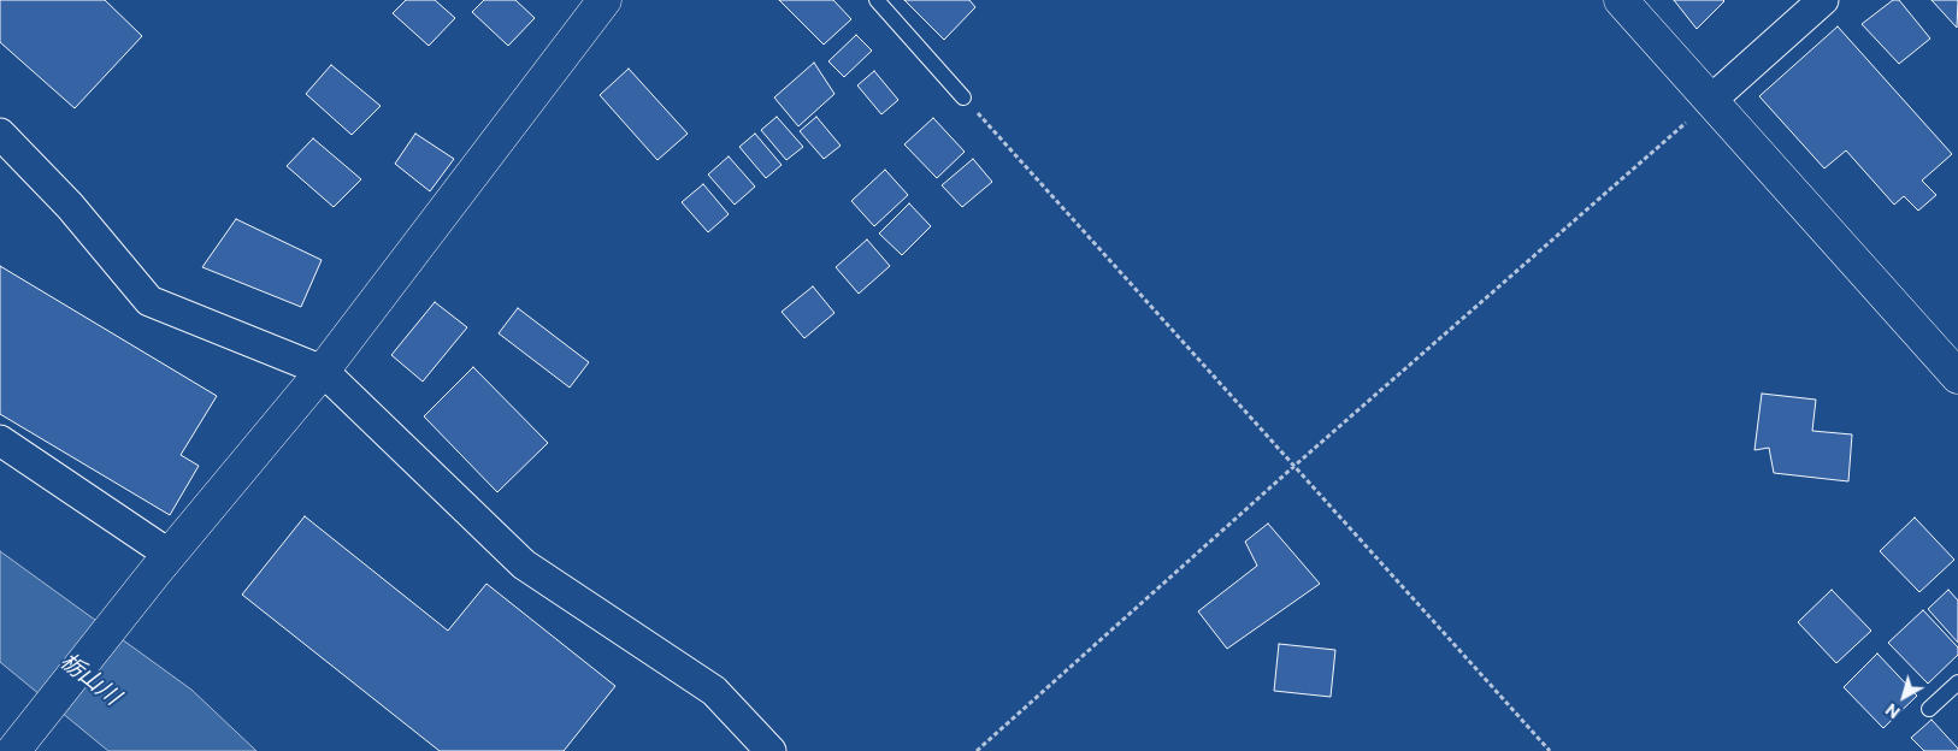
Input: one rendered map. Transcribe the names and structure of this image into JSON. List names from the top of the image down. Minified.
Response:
{"water":["栃山川"],"north":"bottom left"}
